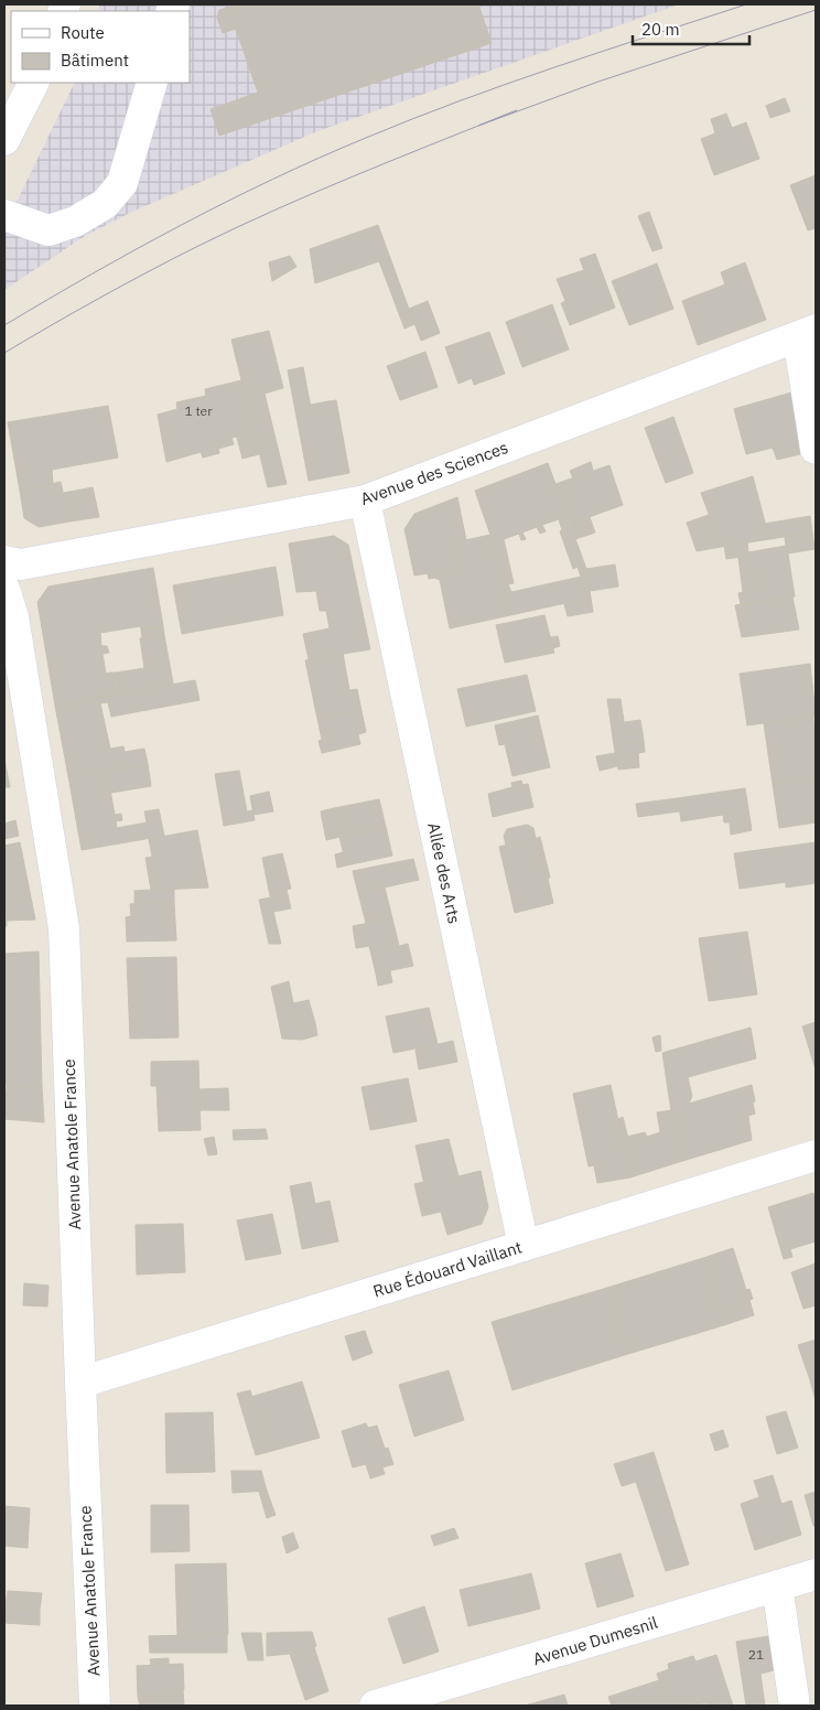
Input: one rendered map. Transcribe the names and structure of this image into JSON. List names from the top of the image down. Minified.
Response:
{"streets":{"street":["Avenue des Sciences","Allée des Arts","Avenue Anatole France","Rue Édouard Vaillant","Avenue Dumesnil"]},"crossings":[["Avenue des Sciences","Allée des Arts"],["Allée des Arts","Rue Édouard Vaillant"],["Avenue Anatole France","Rue Édouard Vaillant"]],"house_numbers":["1 ter","21"],"legend":["Route","Bâtiment"],"scale_bar":"20 m"}
